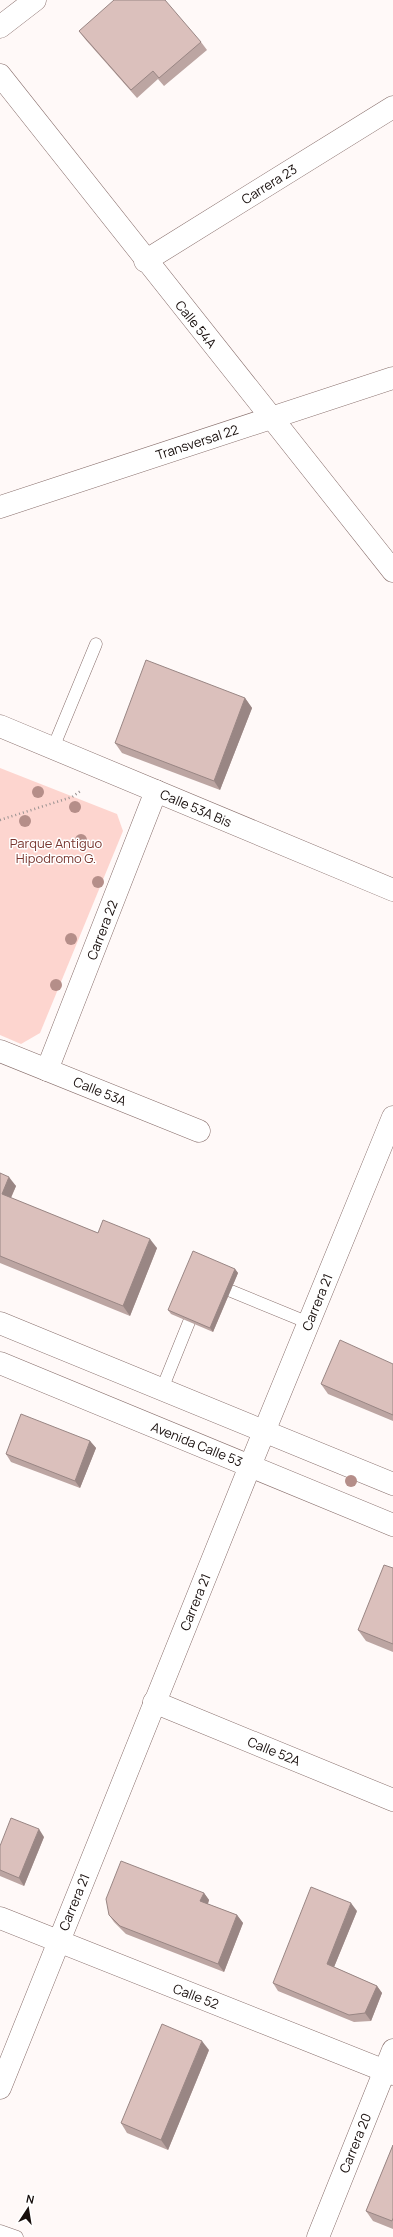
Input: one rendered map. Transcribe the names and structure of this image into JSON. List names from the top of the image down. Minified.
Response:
{"streets":{"street":["Carrera 23","Calle 54A","Transversal 22","Calle 53A Bis","Carrera 22","Calle 53A","Carrera 21","Avenida Calle 53","Calle 52A","Calle 52","Carrera 20"]},"crossings":[["Carrera 23","Calle 54A"],["Calle 54A","Transversal 22"],["Calle 53A Bis","Carrera 22"],["Carrera 22","Calle 53A"],["Carrera 21","Avenida Calle 53"],["Carrera 21","Calle 52A"],["Carrera 21","Calle 52"],["Calle 52","Carrera 20"]],"parks":["Parque Antiguo Hipodromo G."],"north":"top"}
